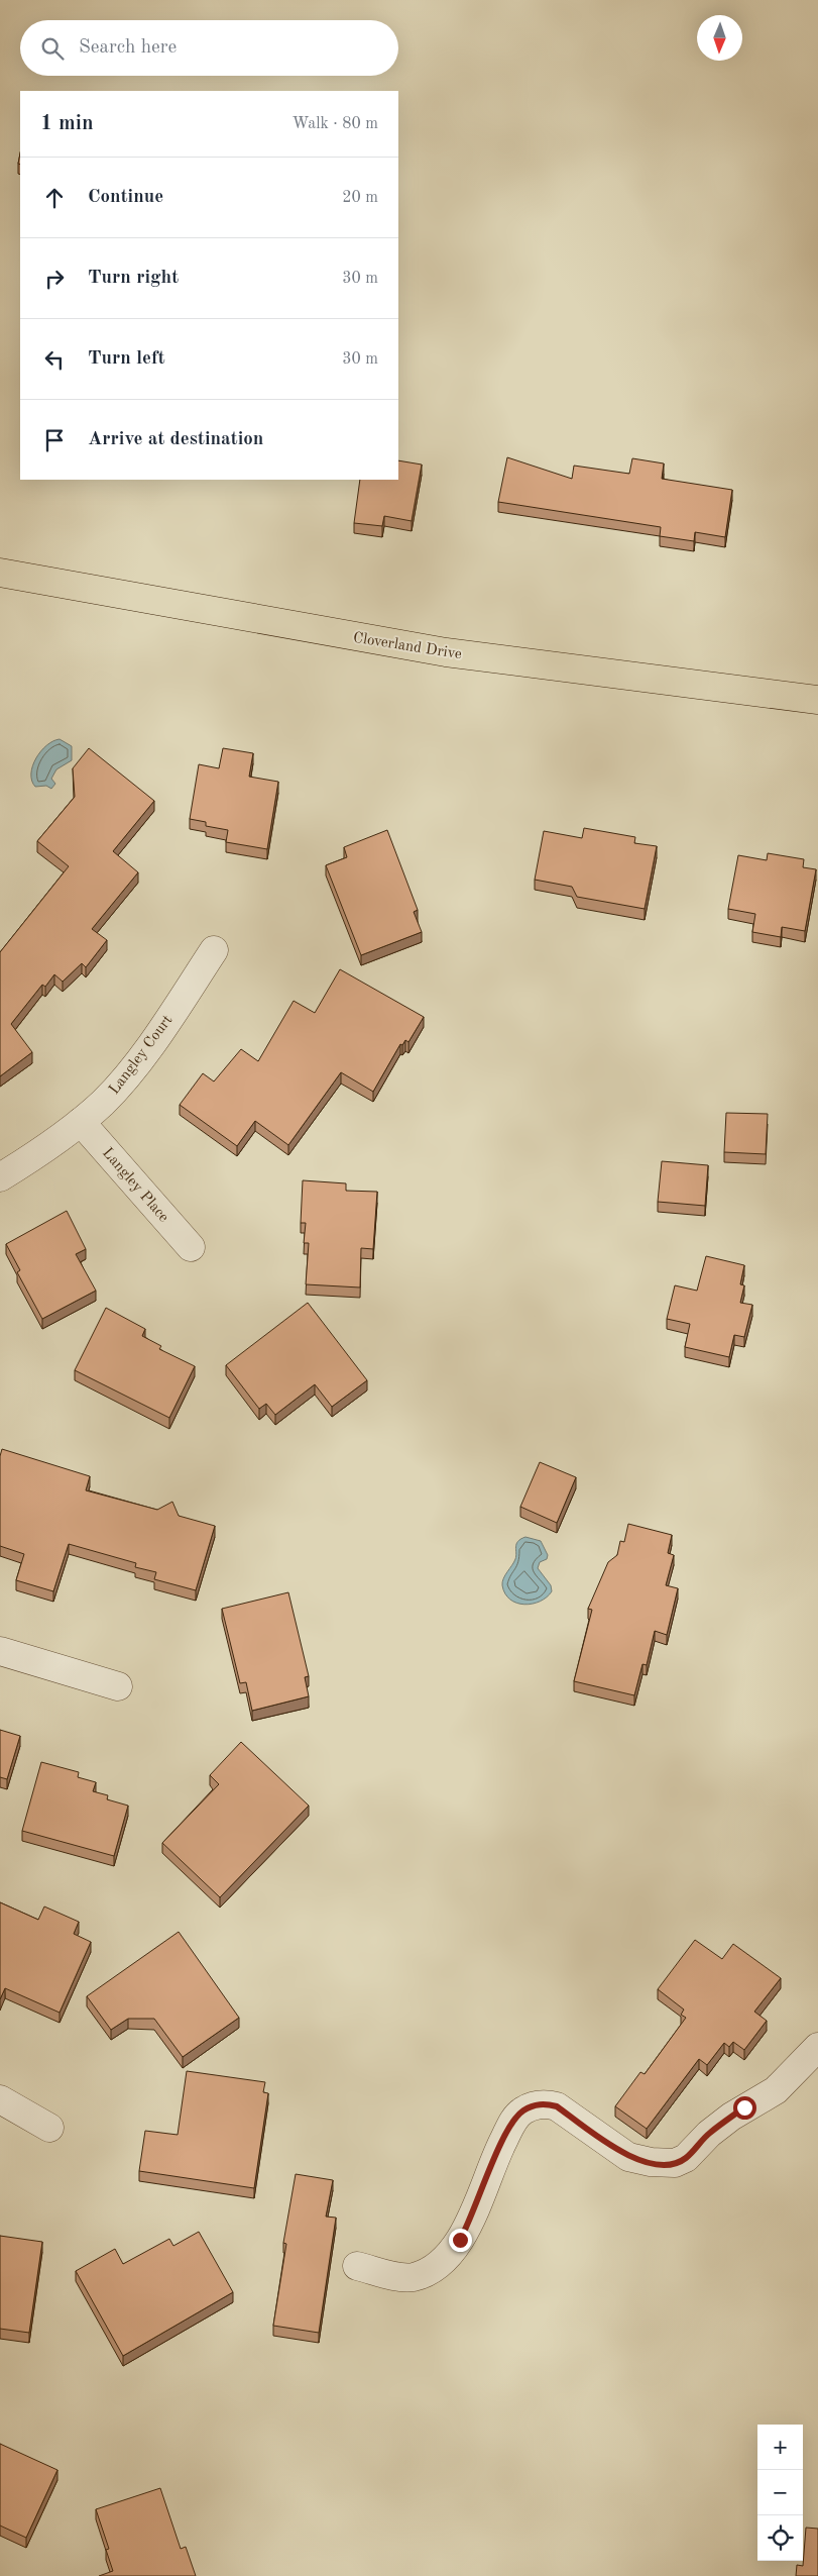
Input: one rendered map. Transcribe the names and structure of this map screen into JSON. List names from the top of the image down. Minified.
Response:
{"streets":{"main road":["Cloverland Drive"],"street":["Langley Court","Langley Place"]},"crossings":[["Langley Court","Langley Place"]],"north":"bottom","page":{"search":"Search here","heading":["1 min","Walk · 80 m"],"list":[["Continue","20 m"],["Turn right","30 m"],["Turn left","30 m"],"Arrive at destination"],"map_buttons":["+","−"]}}
